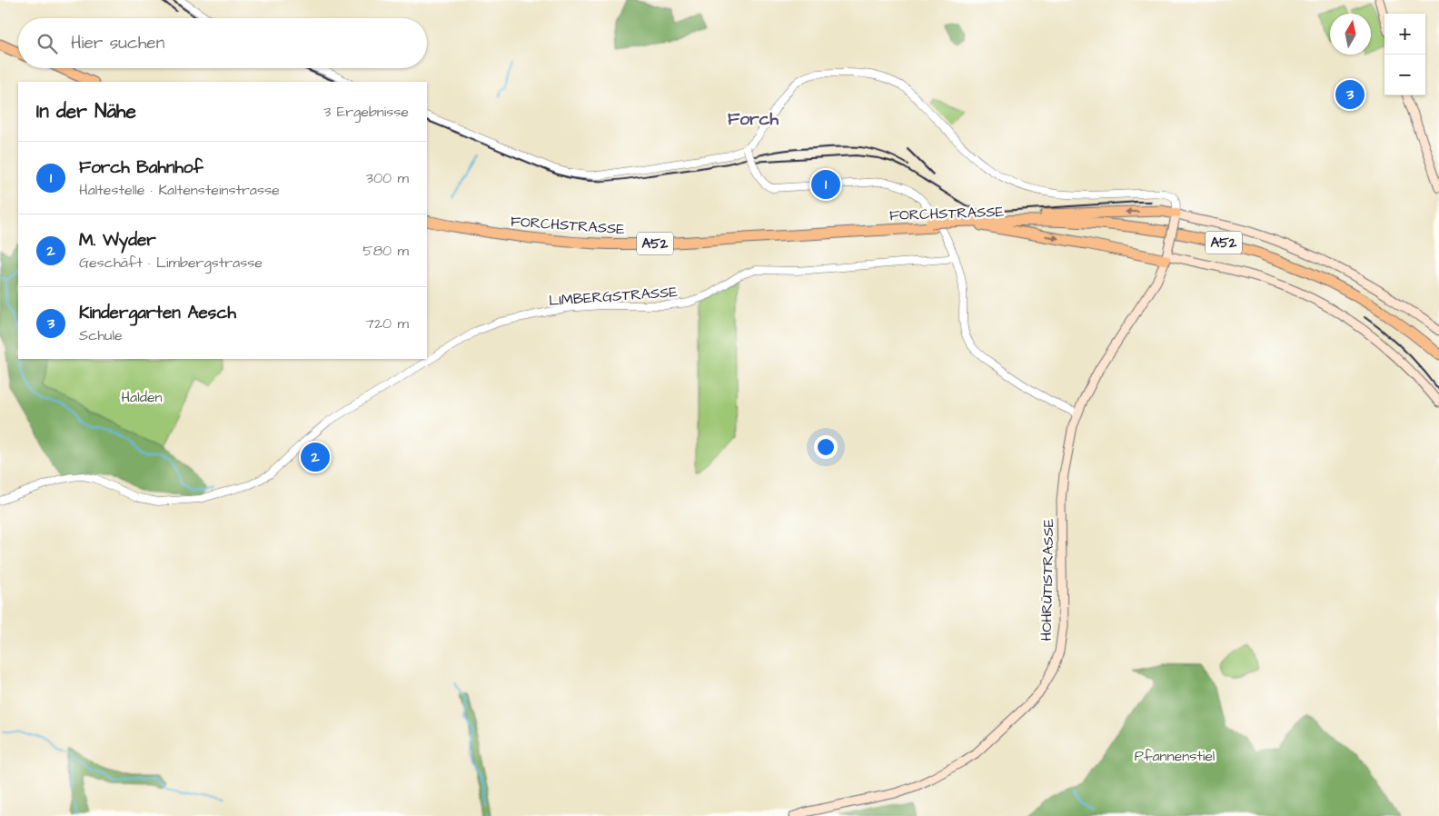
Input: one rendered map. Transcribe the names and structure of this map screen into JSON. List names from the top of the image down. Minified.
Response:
{"streets":{"highway":["FORCHSTRASSE","A52"],"main road":["HOHRÜTISTRASSE"],"street":["LIMBERGSTRASSE"]},"districts":["Forch"],"parks":["Halden","Pfannenstiel"],"north":"top","page":{"map_buttons":["+","−"],"search":"Hier suchen","pins":["3","1","2"],"heading":["In der Nähe","3 Ergebnisse"],"list":[{"mark":"1","name":"Forch Bahnhof","note":"Haltestelle · Kaltensteinstrasse","value":"300 m"},{"mark":"2","name":"M. Wyder","note":"Geschäft · Limbergstrasse","value":"580 m"},{"mark":"3","name":"Kindergarten Aesch","note":"Schule","value":"720 m"}]}}
